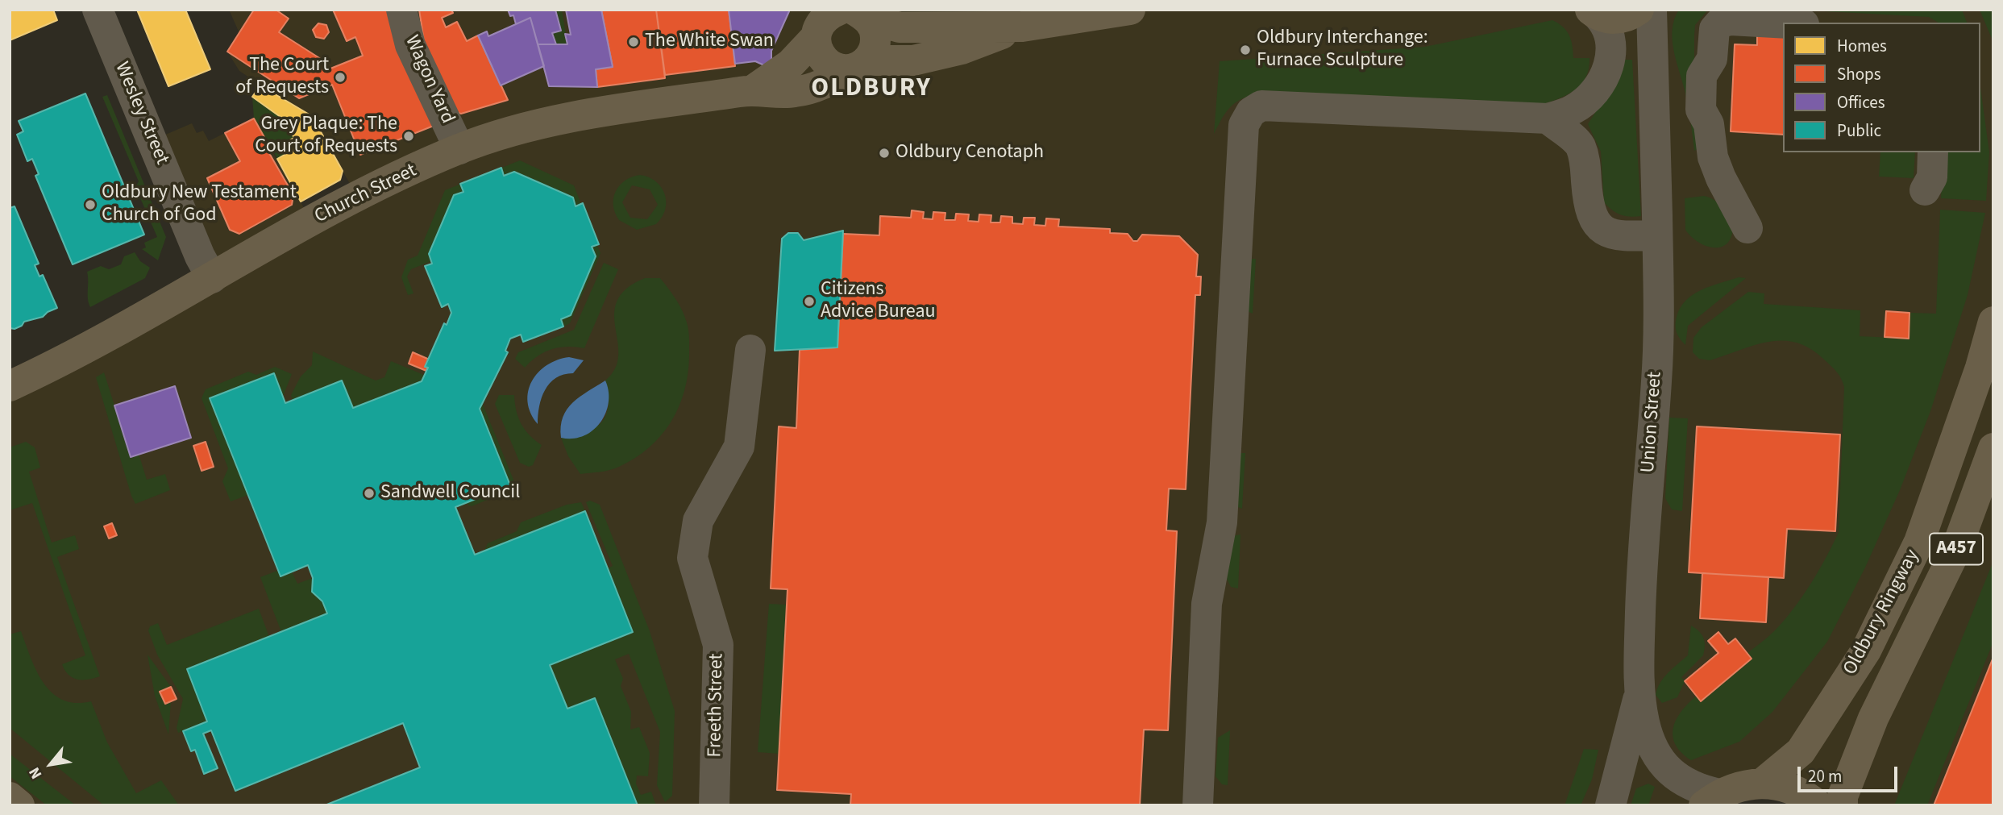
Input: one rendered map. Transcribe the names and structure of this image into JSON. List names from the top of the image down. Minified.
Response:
{"streets":{"main road":["Church Street","A457","Oldbury Ringway"],"street":["Wagon Yard","Wesley Street","Union Street","Freeth Street"]},"crossings":[["Wagon Yard","Church Street"],["Wesley Street","Church Street"],["Union Street","Oldbury Ringway"]],"districts":["OLDBURY"],"places":["The White Swan","Oldbury Interchange: Furnace Sculpture","The Court of Requests","Grey Plaque: The Court of Requests","Oldbury Cenotaph","Oldbury New Testament Church of God","Citizens Advice Bureau","Sandwell Council"],"legend":["Homes","Shops","Offices","Public"],"scale_bar":"20 m","north":"bottom left"}
